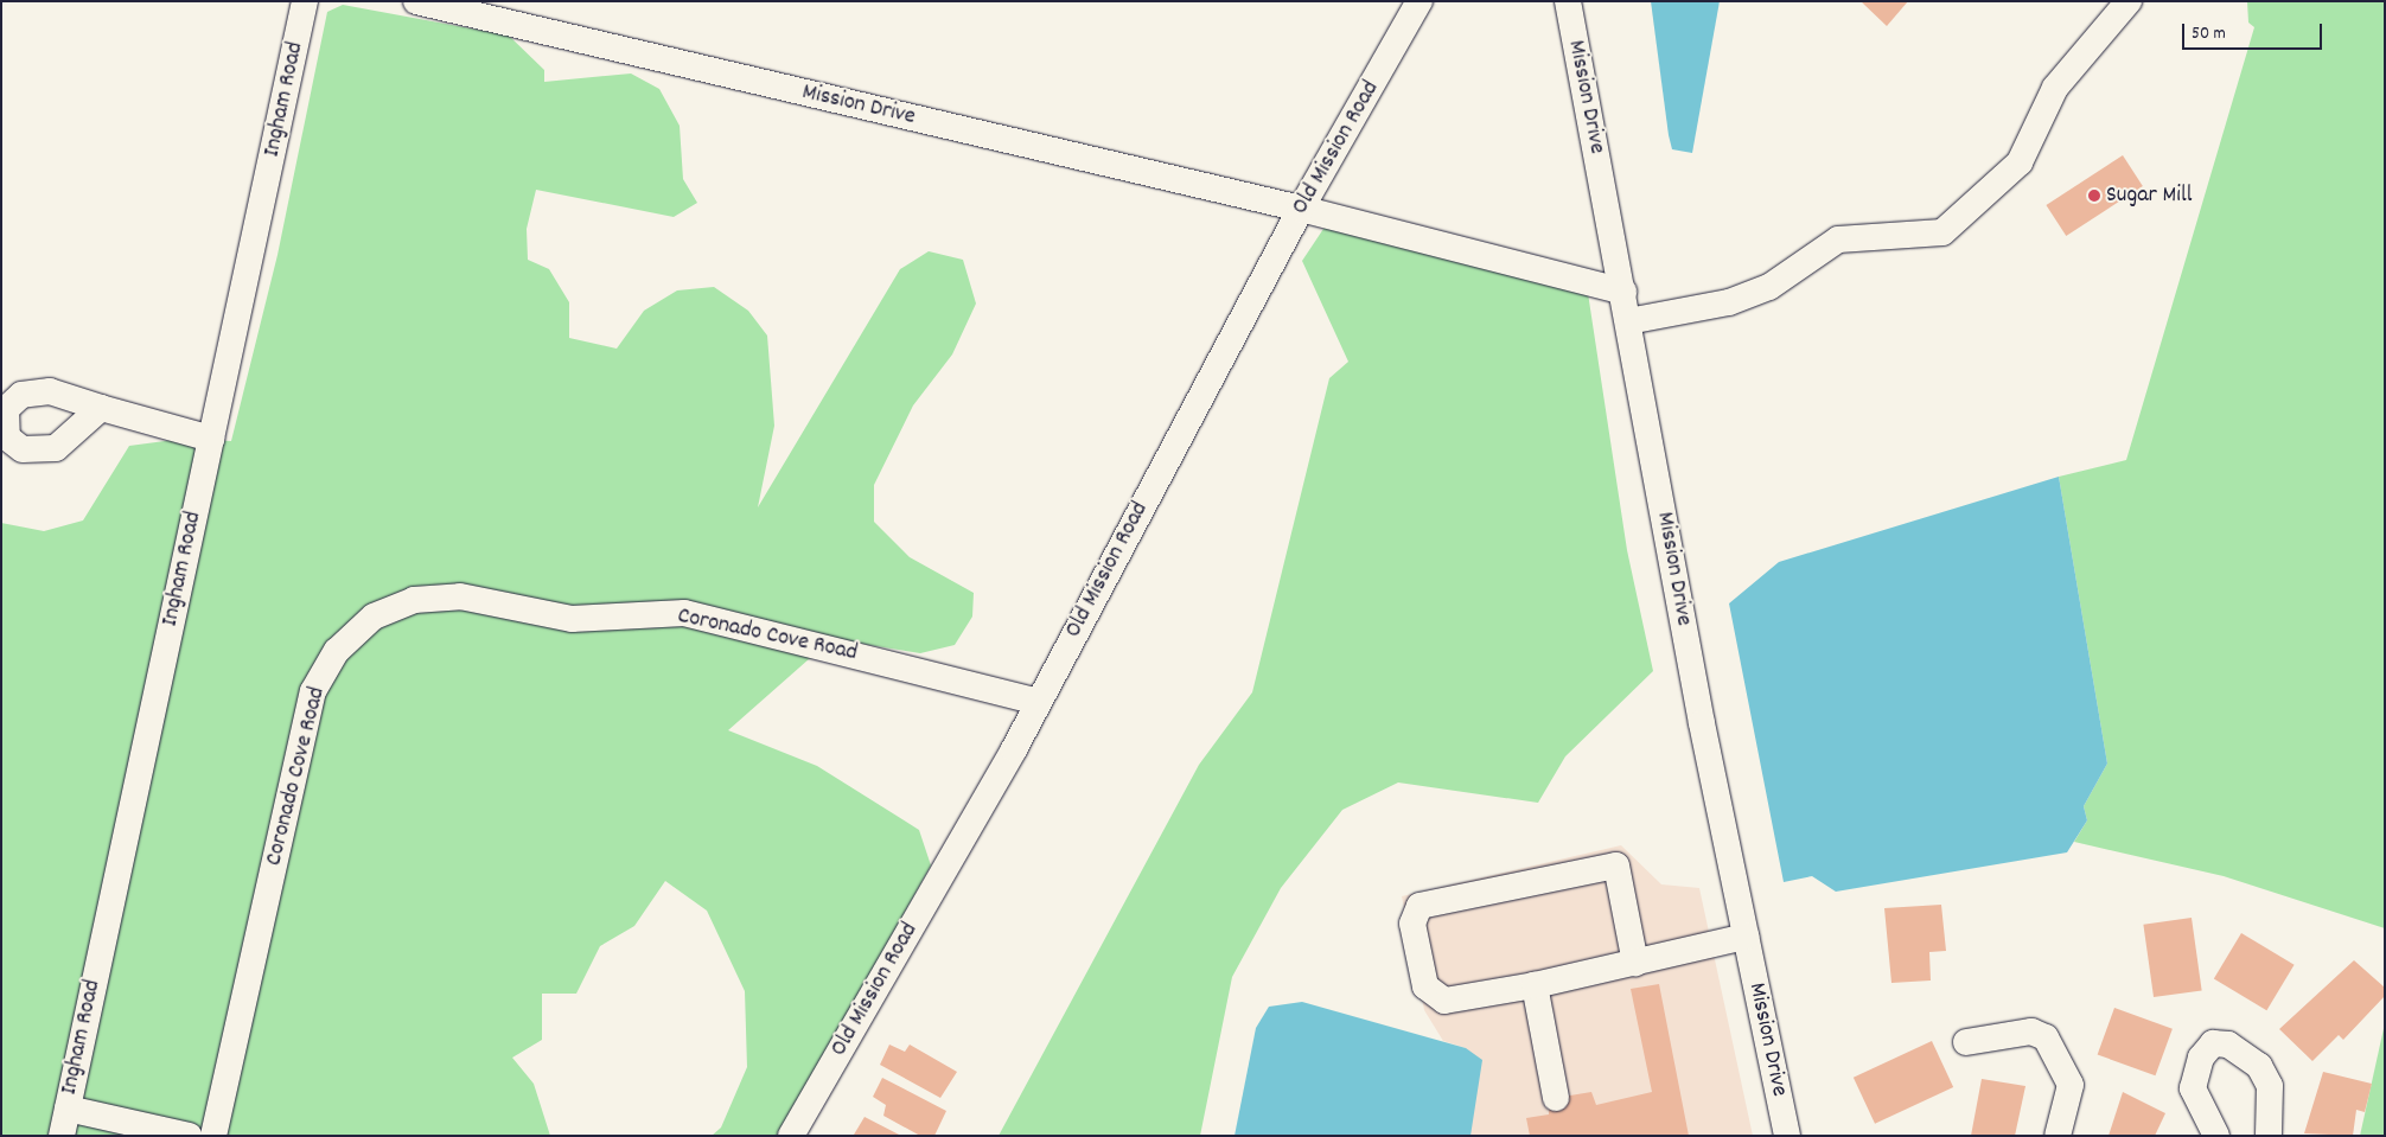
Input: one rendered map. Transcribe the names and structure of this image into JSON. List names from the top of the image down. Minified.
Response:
{"streets":{"street":["Mission Drive","Ingham Road","Old Mission Road","Coronado Cove Road"]},"crossings":[["Mission Drive","Old Mission Road"],["Old Mission Road","Coronado Cove Road"]],"places":["Sugar Mill"],"scale_bar":"50 m"}
